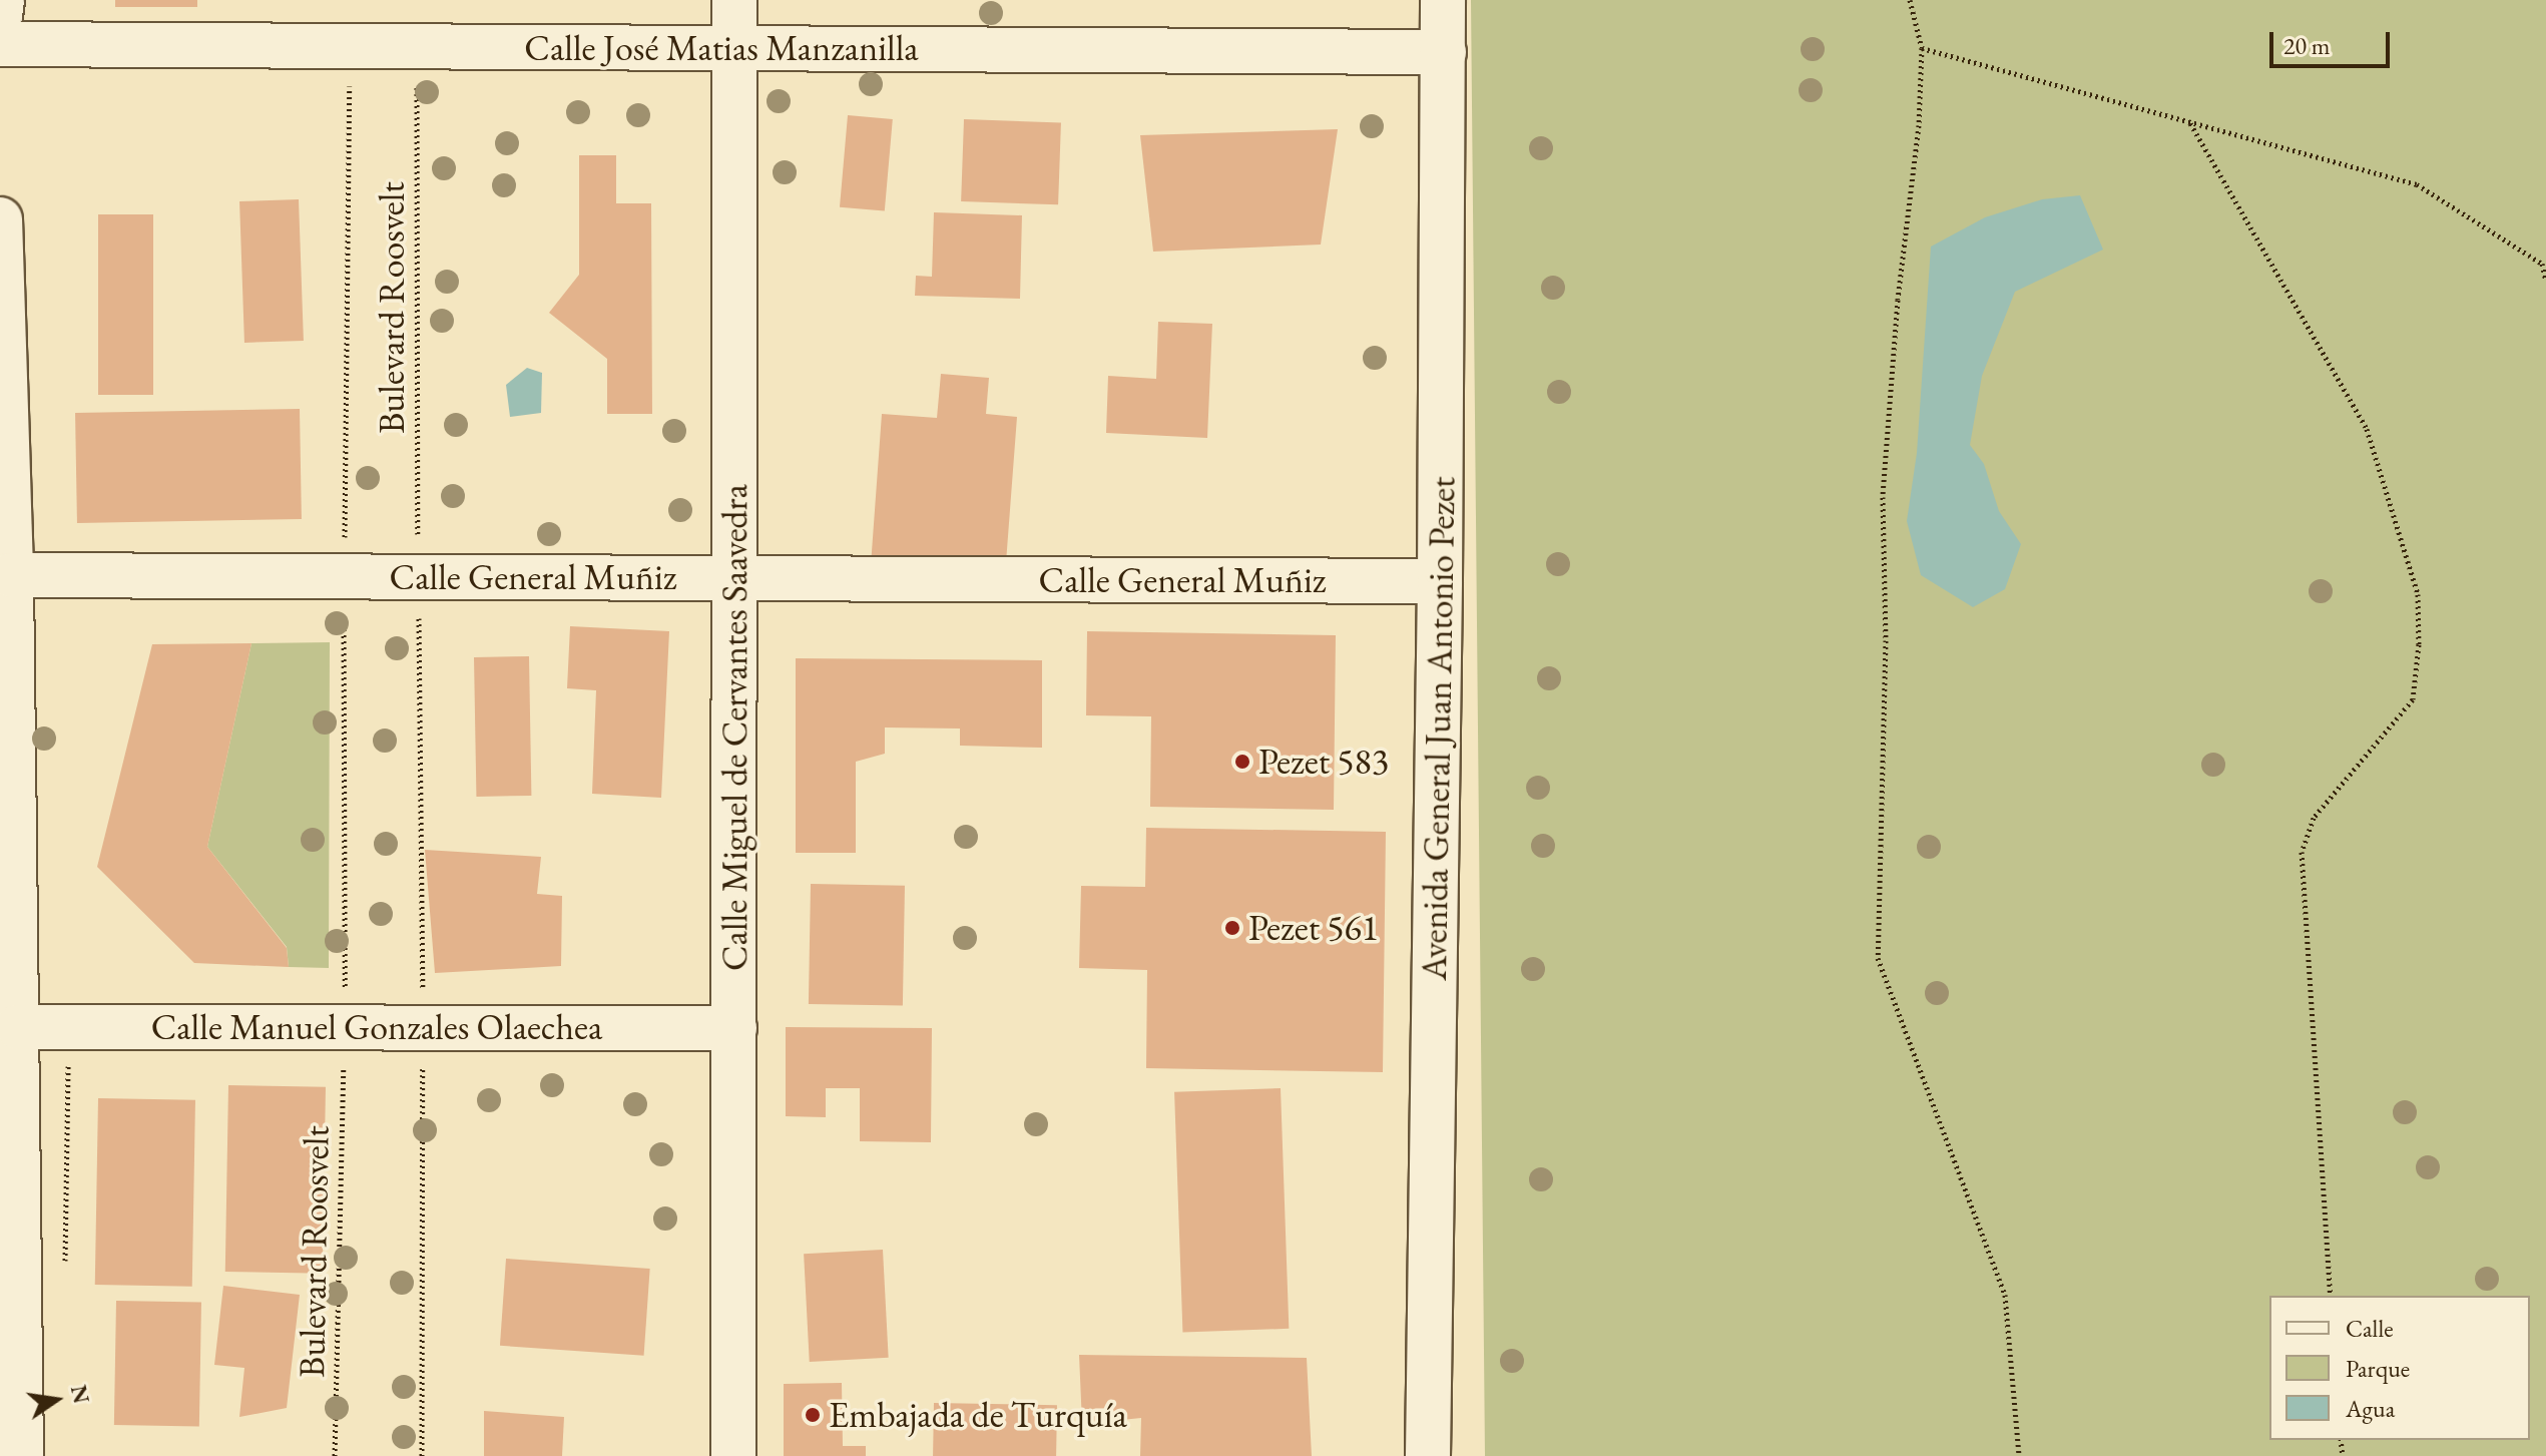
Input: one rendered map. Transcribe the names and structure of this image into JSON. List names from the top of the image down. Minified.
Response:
{"streets":{"street":["Calle José Matias Manzanilla","Calle General Muñiz","Calle Miguel de Cervantes Saavedra","Avenida General Juan Antonio Pezet","Calle Manuel Gonzales Olaechea"],"path":["Bulevard Roosvelt"]},"crossings":[["Calle José Matias Manzanilla","Calle Miguel de Cervantes Saavedra"],["Calle José Matias Manzanilla","Avenida General Juan Antonio Pezet"],["Calle General Muñiz","Calle Miguel de Cervantes Saavedra"],["Calle General Muñiz","Avenida General Juan Antonio Pezet"],["Calle Miguel de Cervantes Saavedra","Calle Manuel Gonzales Olaechea"]],"places":["Pezet 583","Pezet 561","Embajada de Turquía"],"legend":["Calle","Parque","Agua"],"scale_bar":"20 m","north":"right"}
